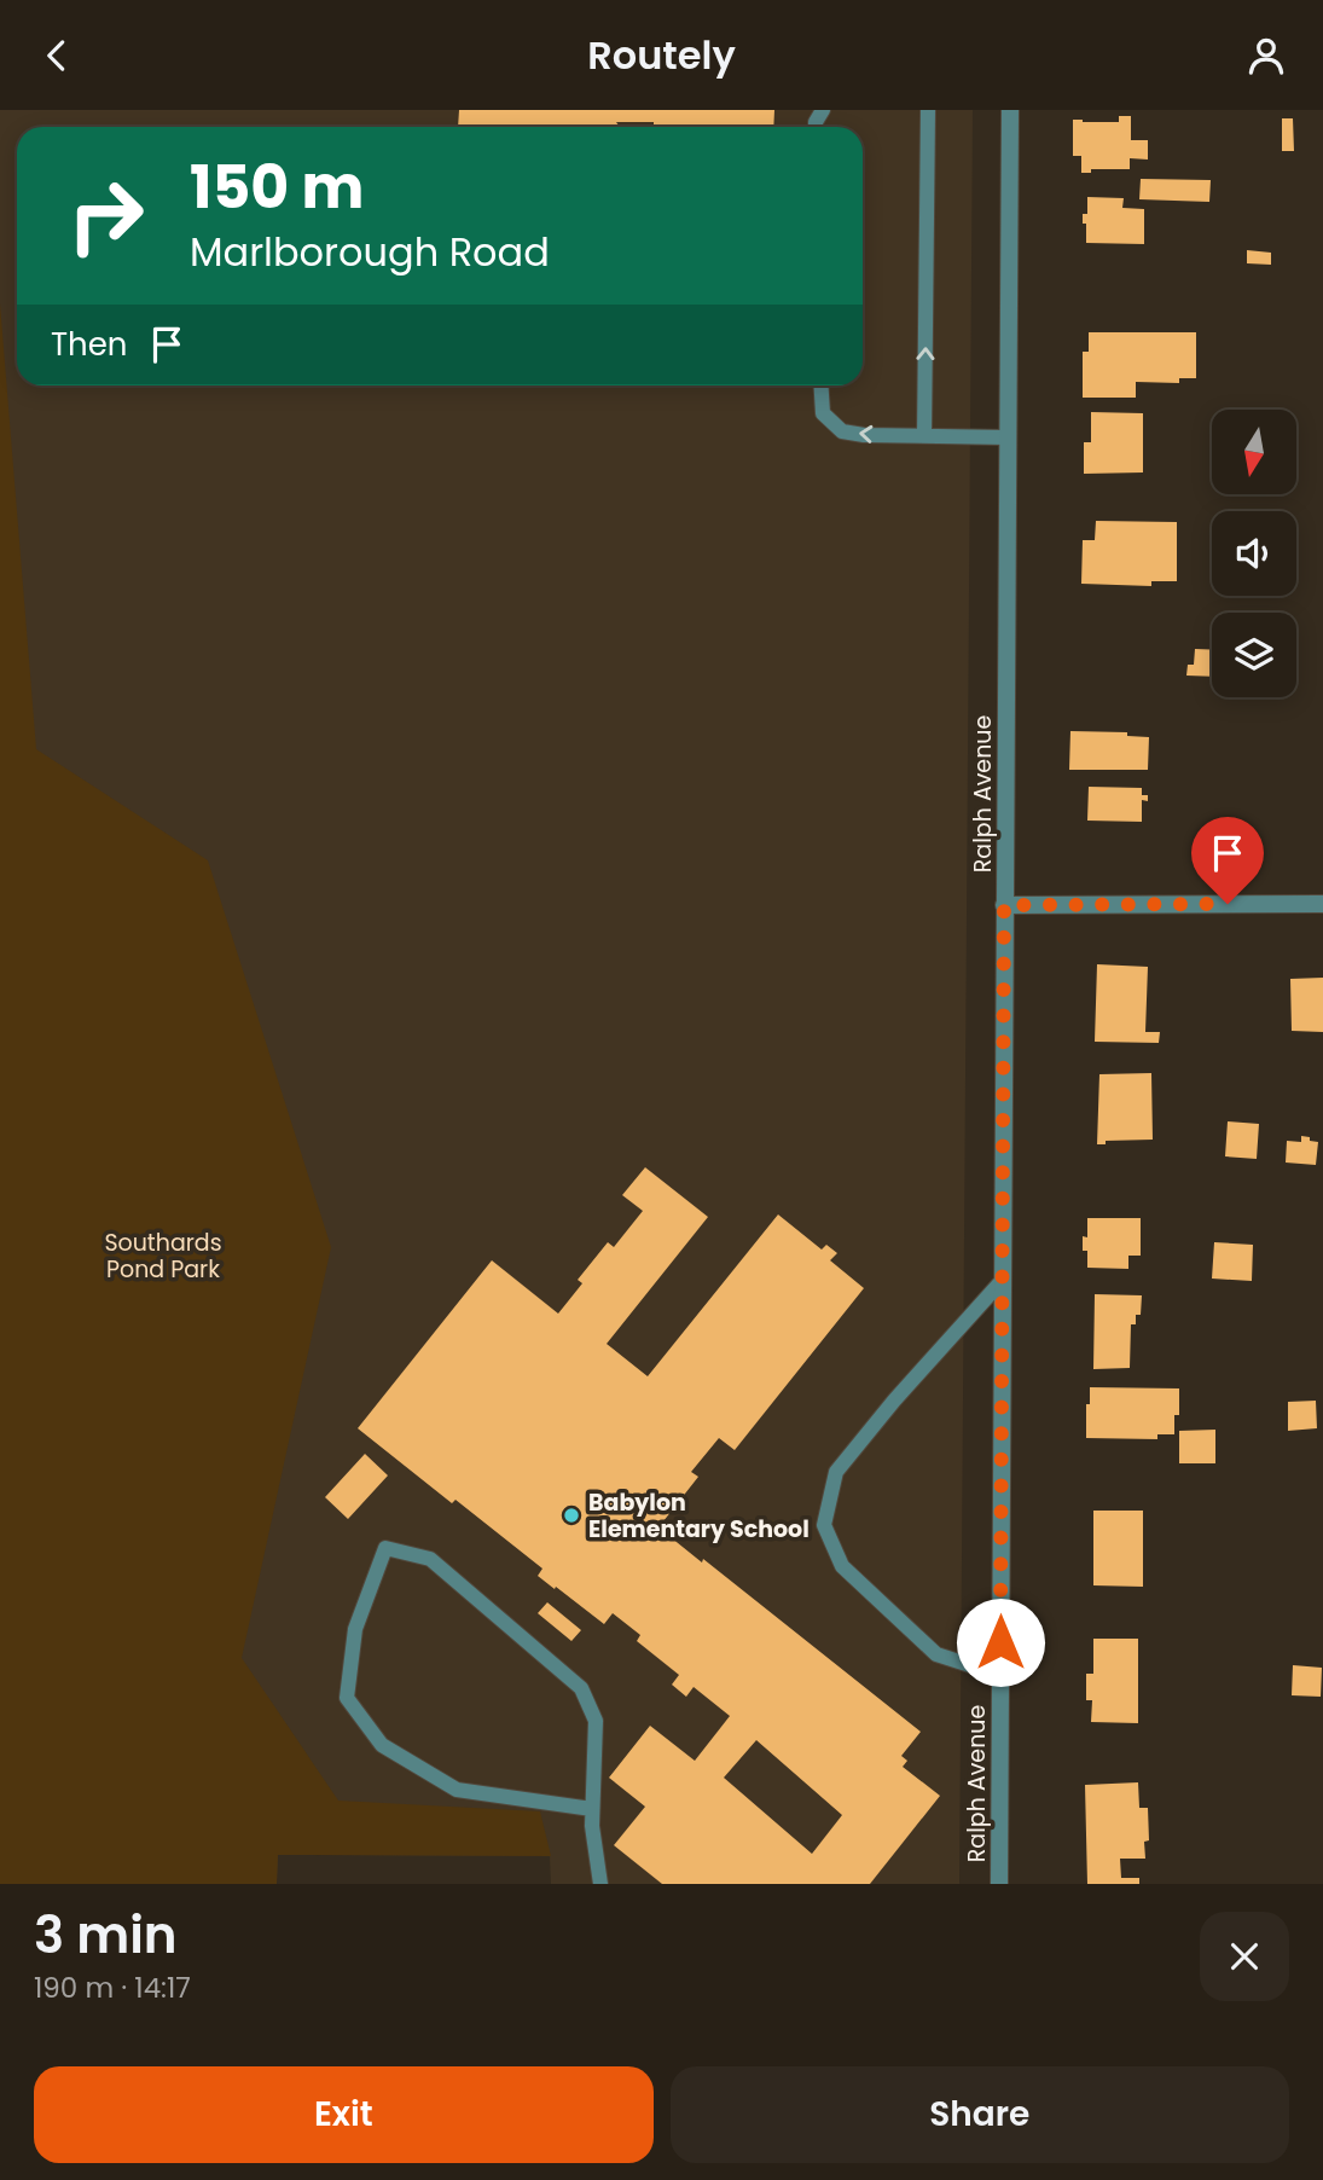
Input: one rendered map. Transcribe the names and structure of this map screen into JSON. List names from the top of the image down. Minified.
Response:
{"streets":{"street":["Ralph Avenue"]},"parks":["Southards Pond Park"],"places":["Babylon Elementary School"],"north":"bottom","page":{"header":"Routely","turn":["150 m","Marlborough Road"],"then":"Then","heading":["3 min","190 m · 14:17"],"buttons":["Exit","Share"]}}
